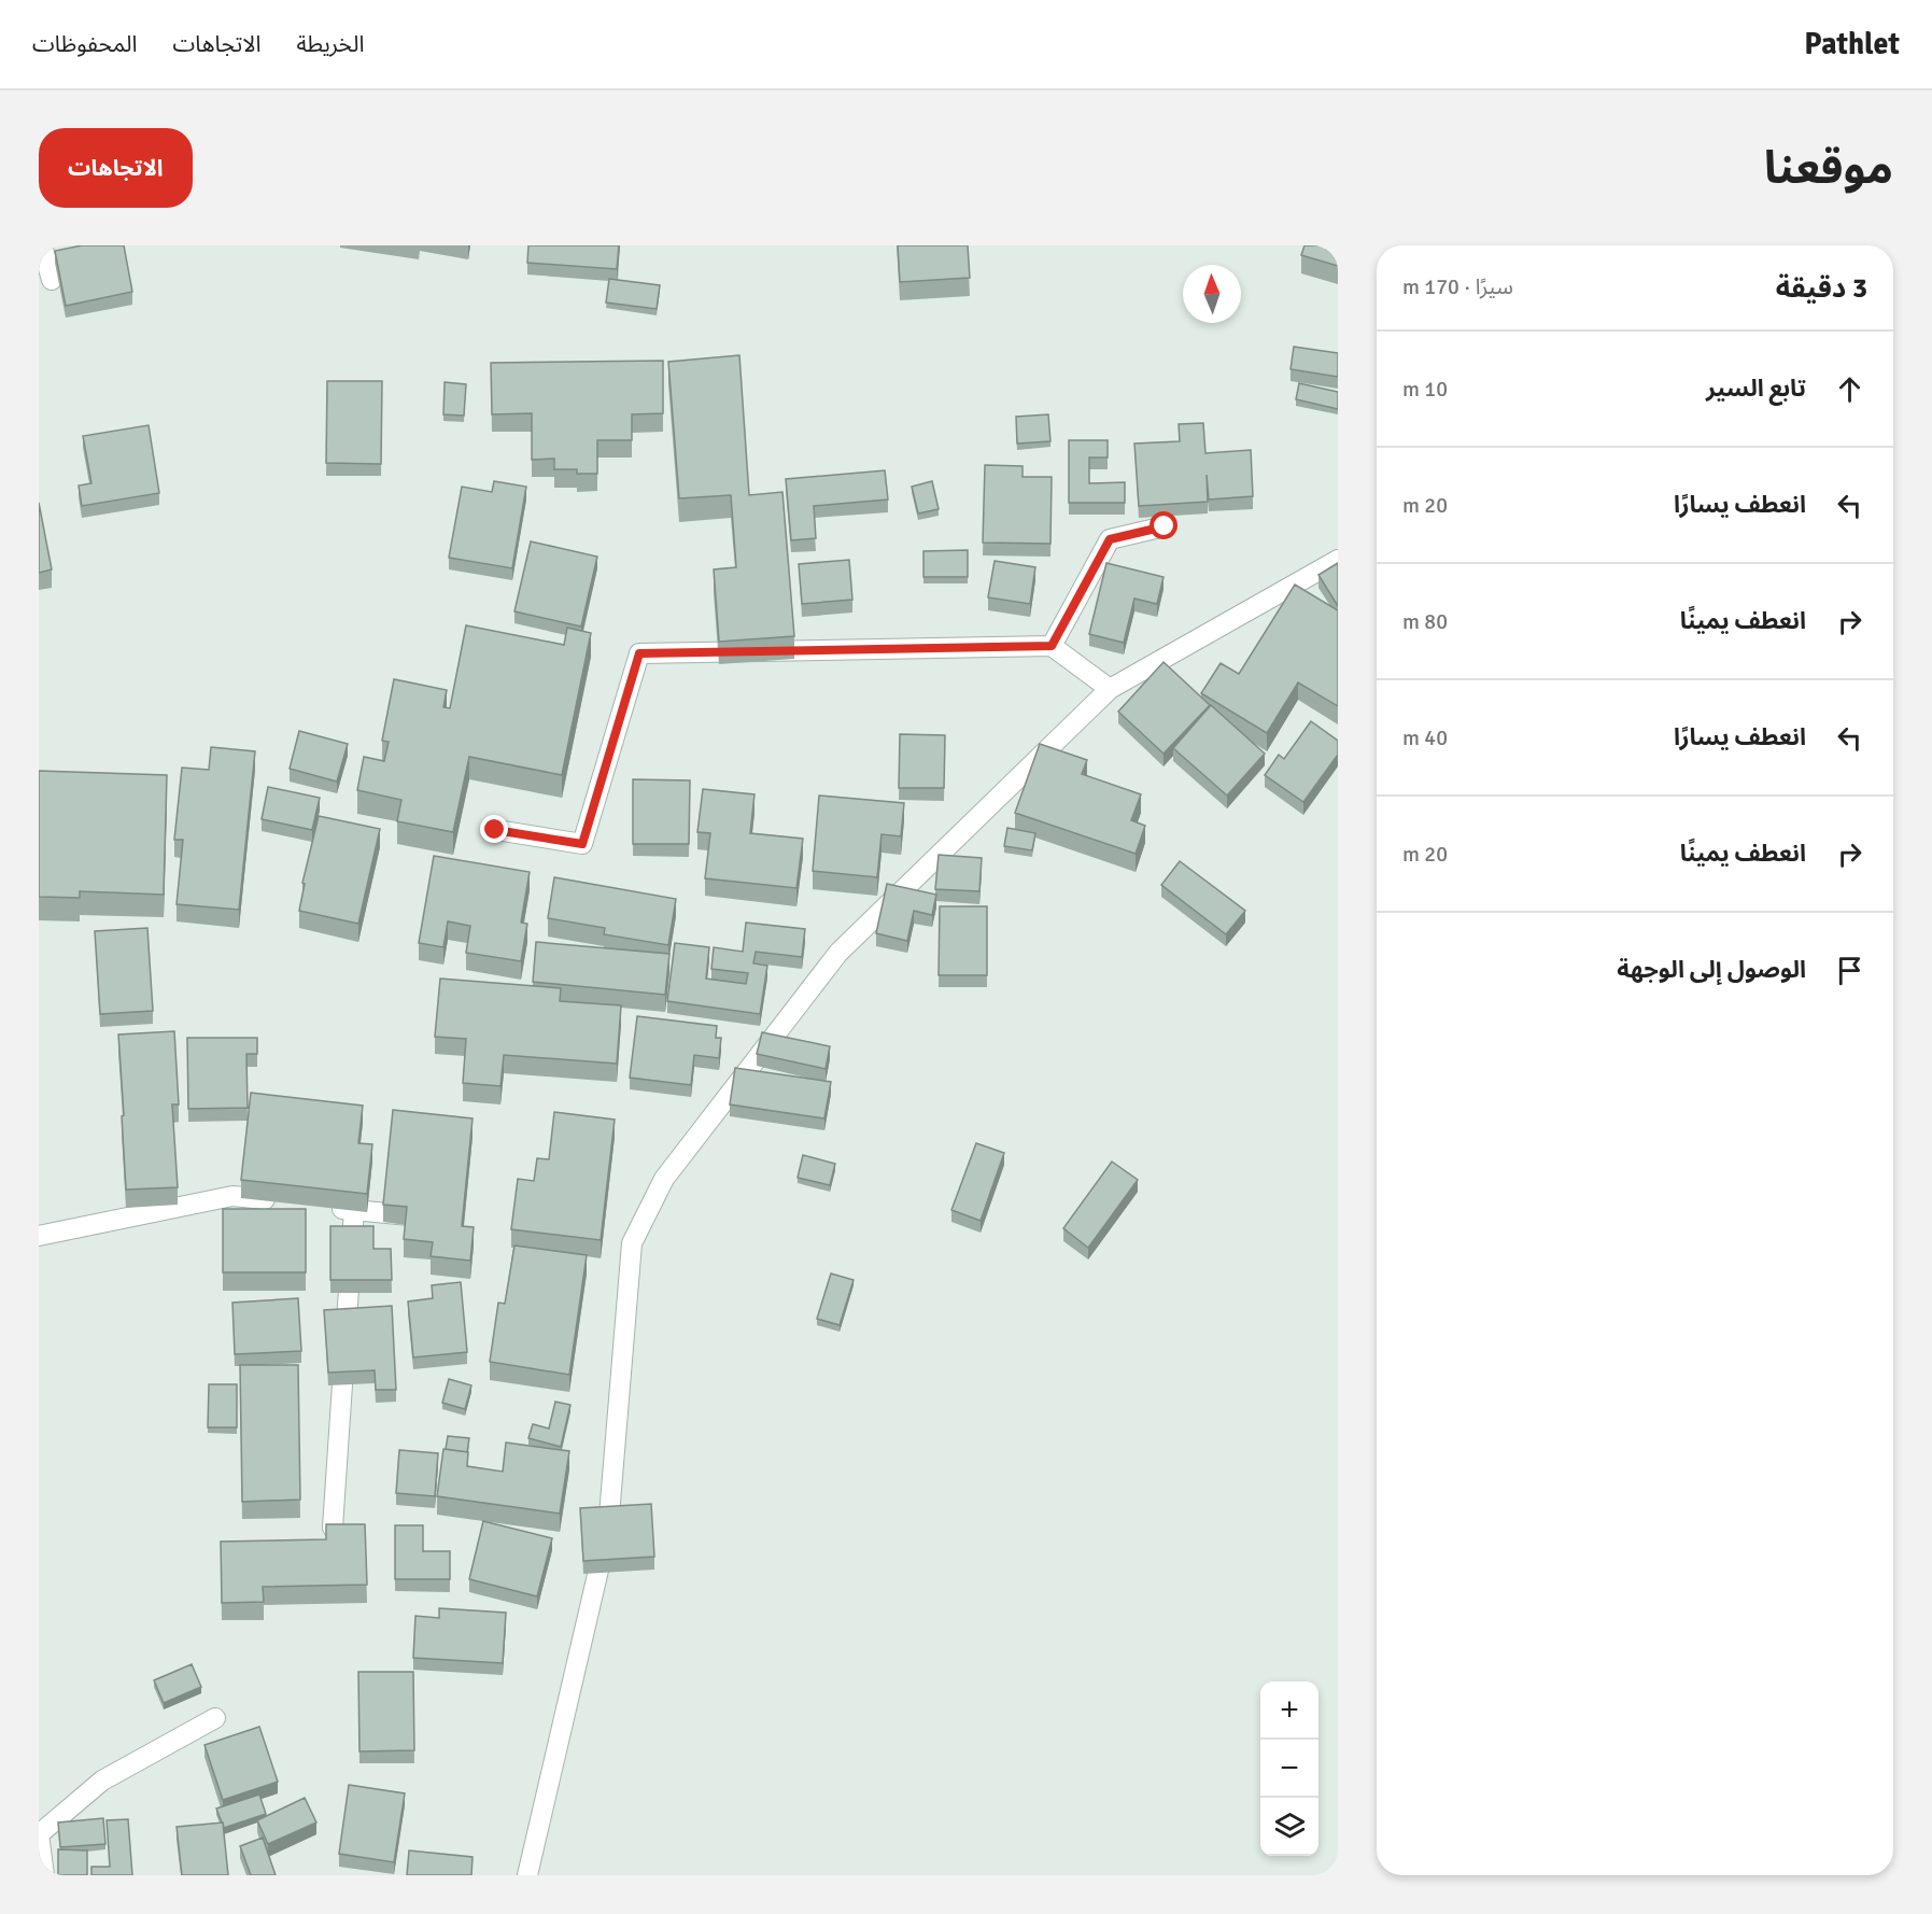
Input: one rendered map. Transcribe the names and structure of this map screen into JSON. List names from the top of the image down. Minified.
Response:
{"north":"top","page":{"header":"Pathlet","nav":["الخريطة","الاتجاهات","المحفوظات"],"title":"موقعنا","buttons":"الاتجاهات","heading":["3 دقيقة","سيرًا · 170 m"],"list":[["تابع السير","10 m"],["انعطف يسارًا","20 m"],["انعطف يمينًا","80 m"],["انعطف يسارًا","40 m"],["انعطف يمينًا","20 m"],"الوصول إلى الوجهة"],"map_buttons":["+","−"]}}
